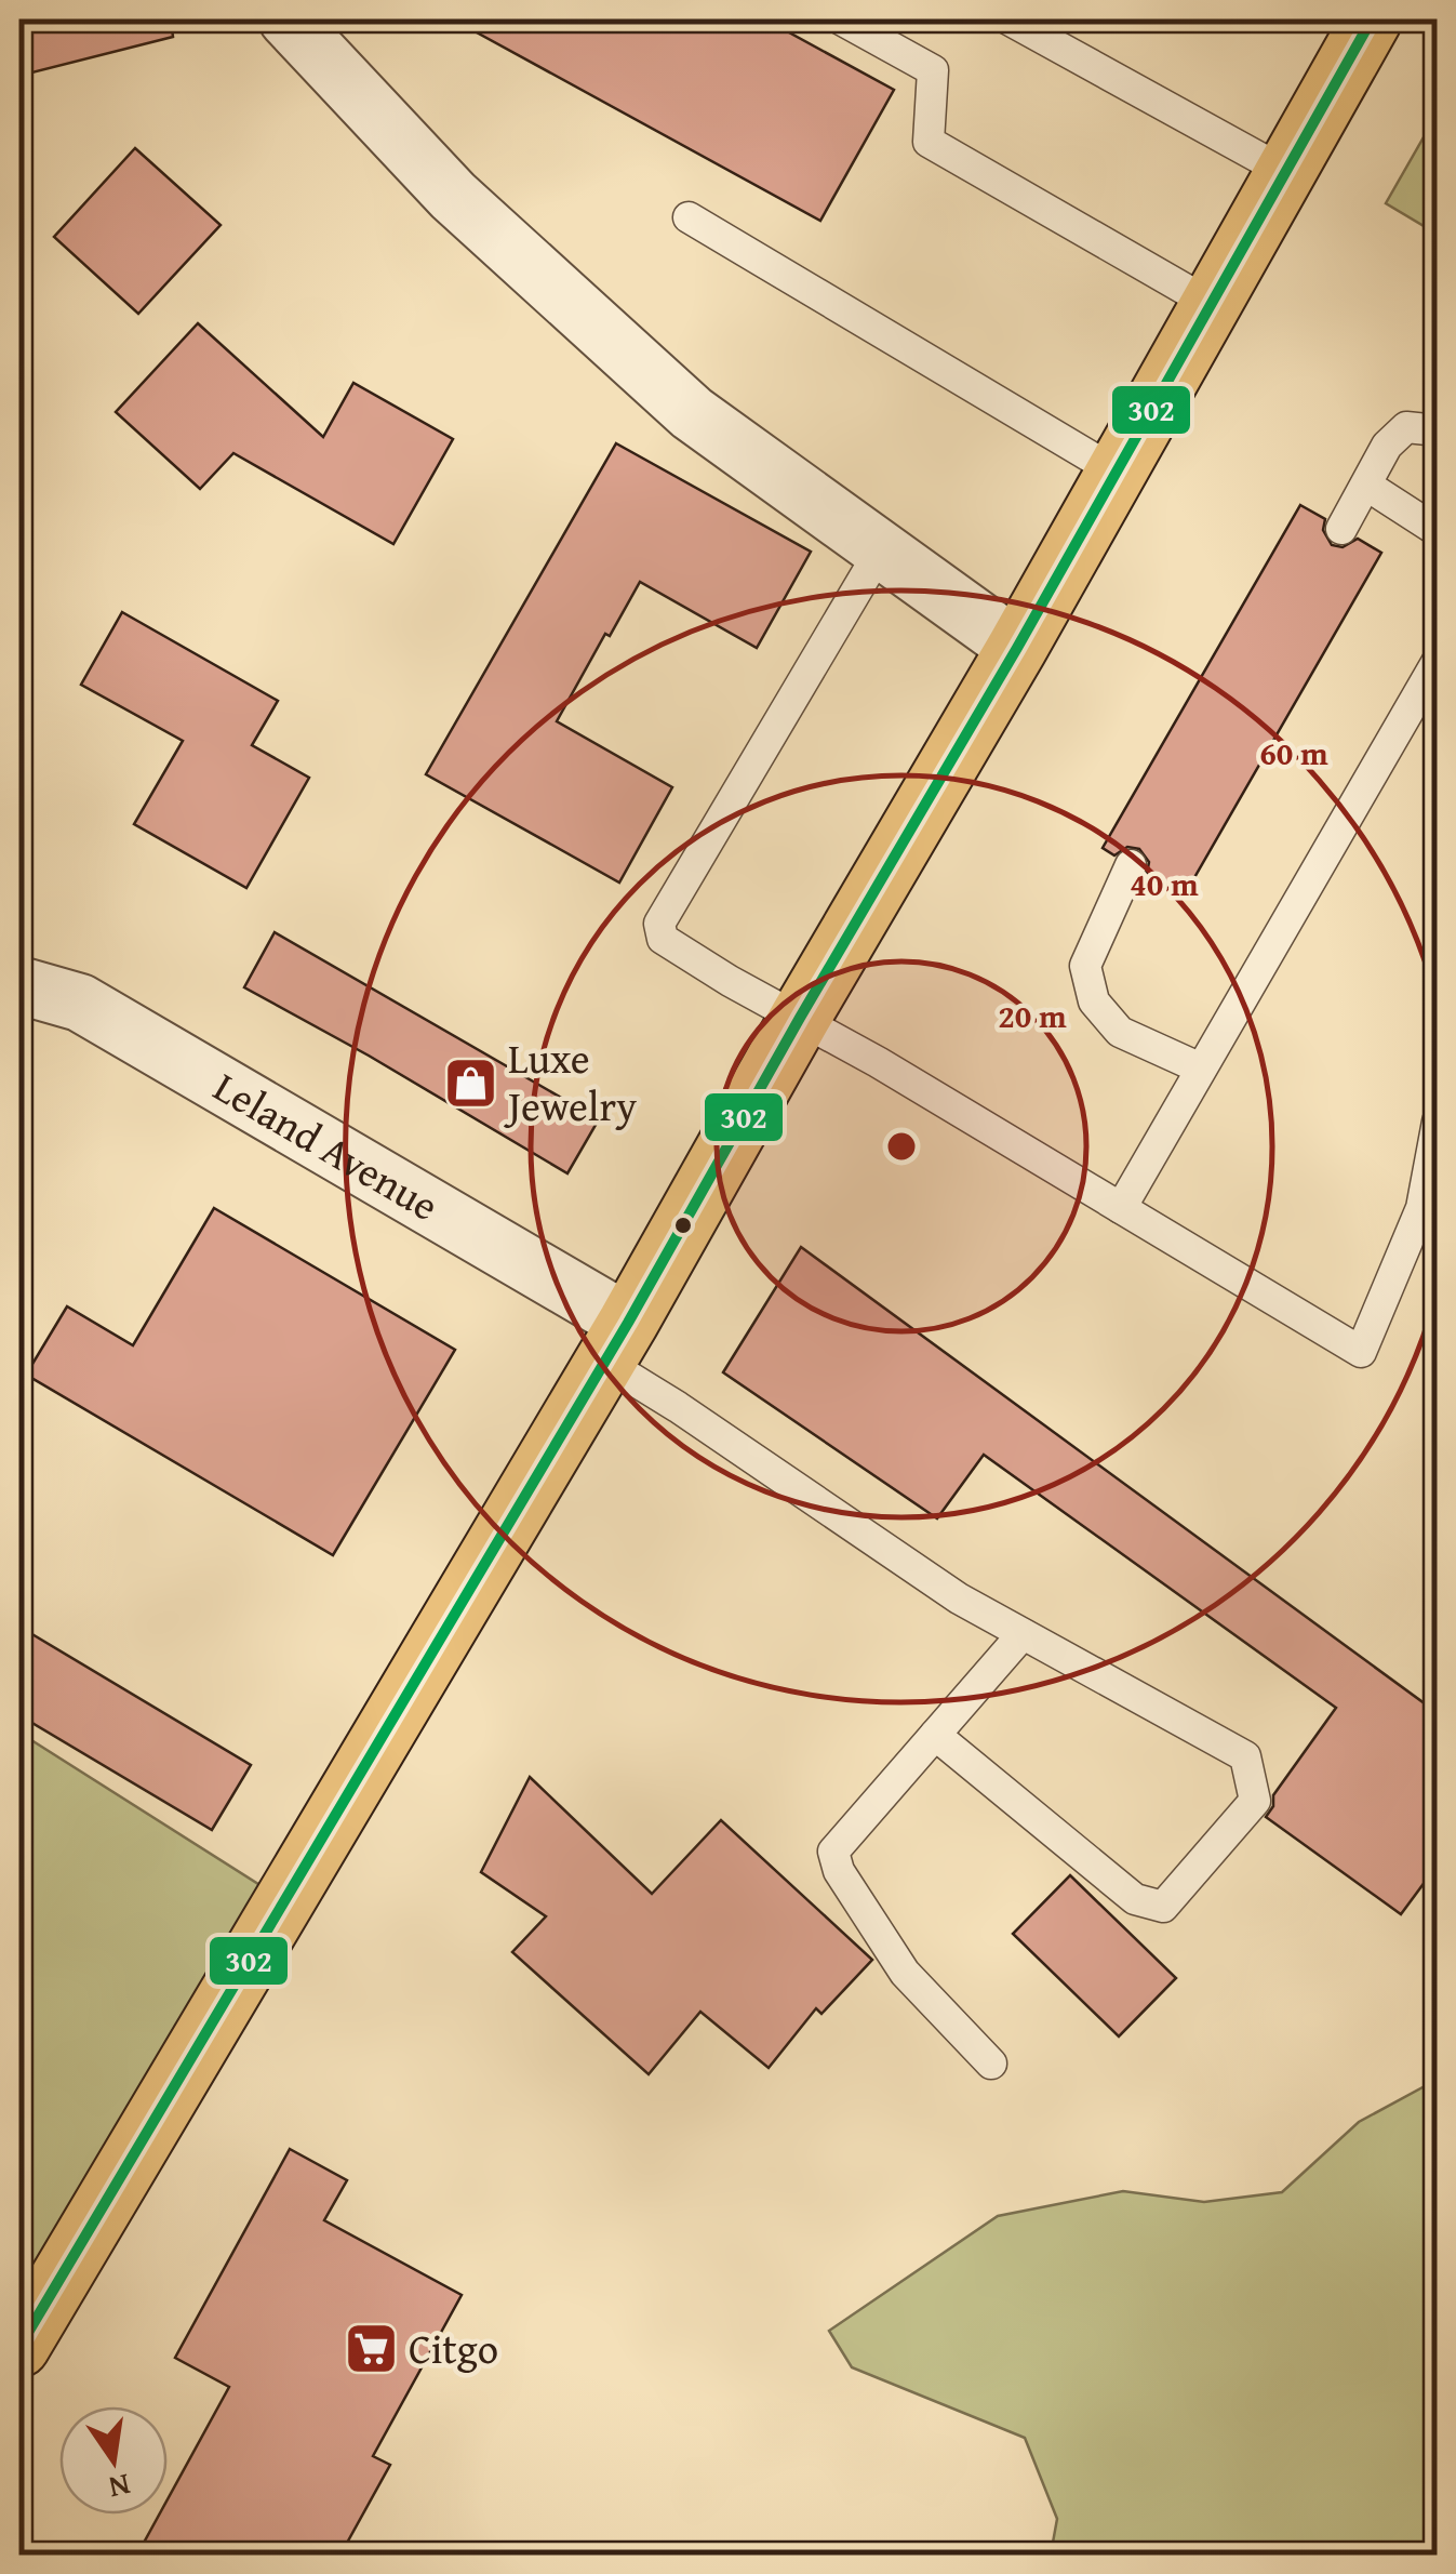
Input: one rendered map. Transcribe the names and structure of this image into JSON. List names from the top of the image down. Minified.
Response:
{"streets":{"street":["Leland Avenue"]},"places":{"shop":["Luxe Jewelry"],"supermarket":["Citgo"]},"lines":["transit line 302"],"north":"bottom","rings":["60 m","40 m","20 m"]}
